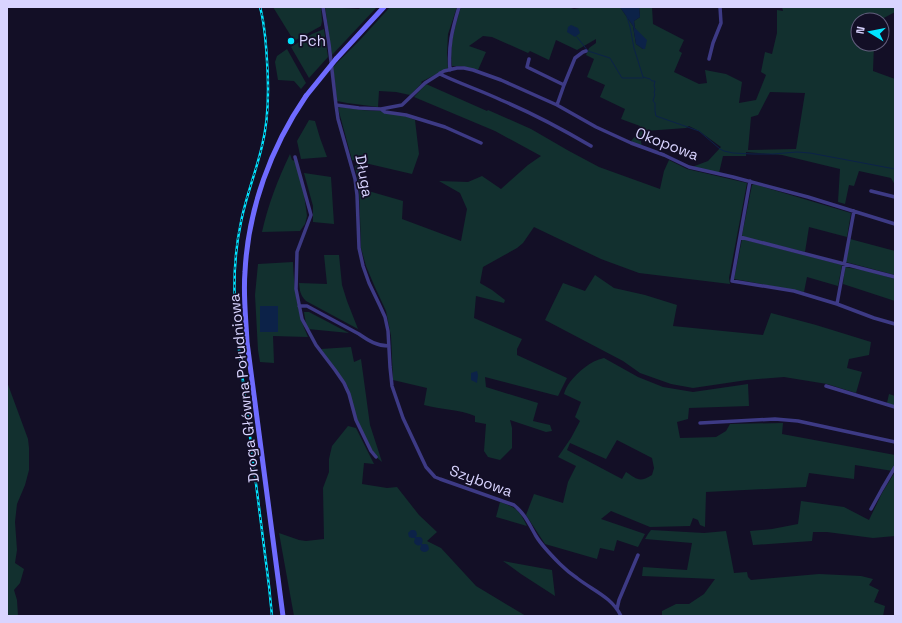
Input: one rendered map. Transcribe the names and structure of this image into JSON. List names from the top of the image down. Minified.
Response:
{"streets":{"main road":["Droga Główna Południowa"],"street":["Okopowa","Długa","Szybowa"]},"crossings":[["Okopowa","Długa"],["Długa","Szybowa"]],"places":["Pch"],"north":"left"}
